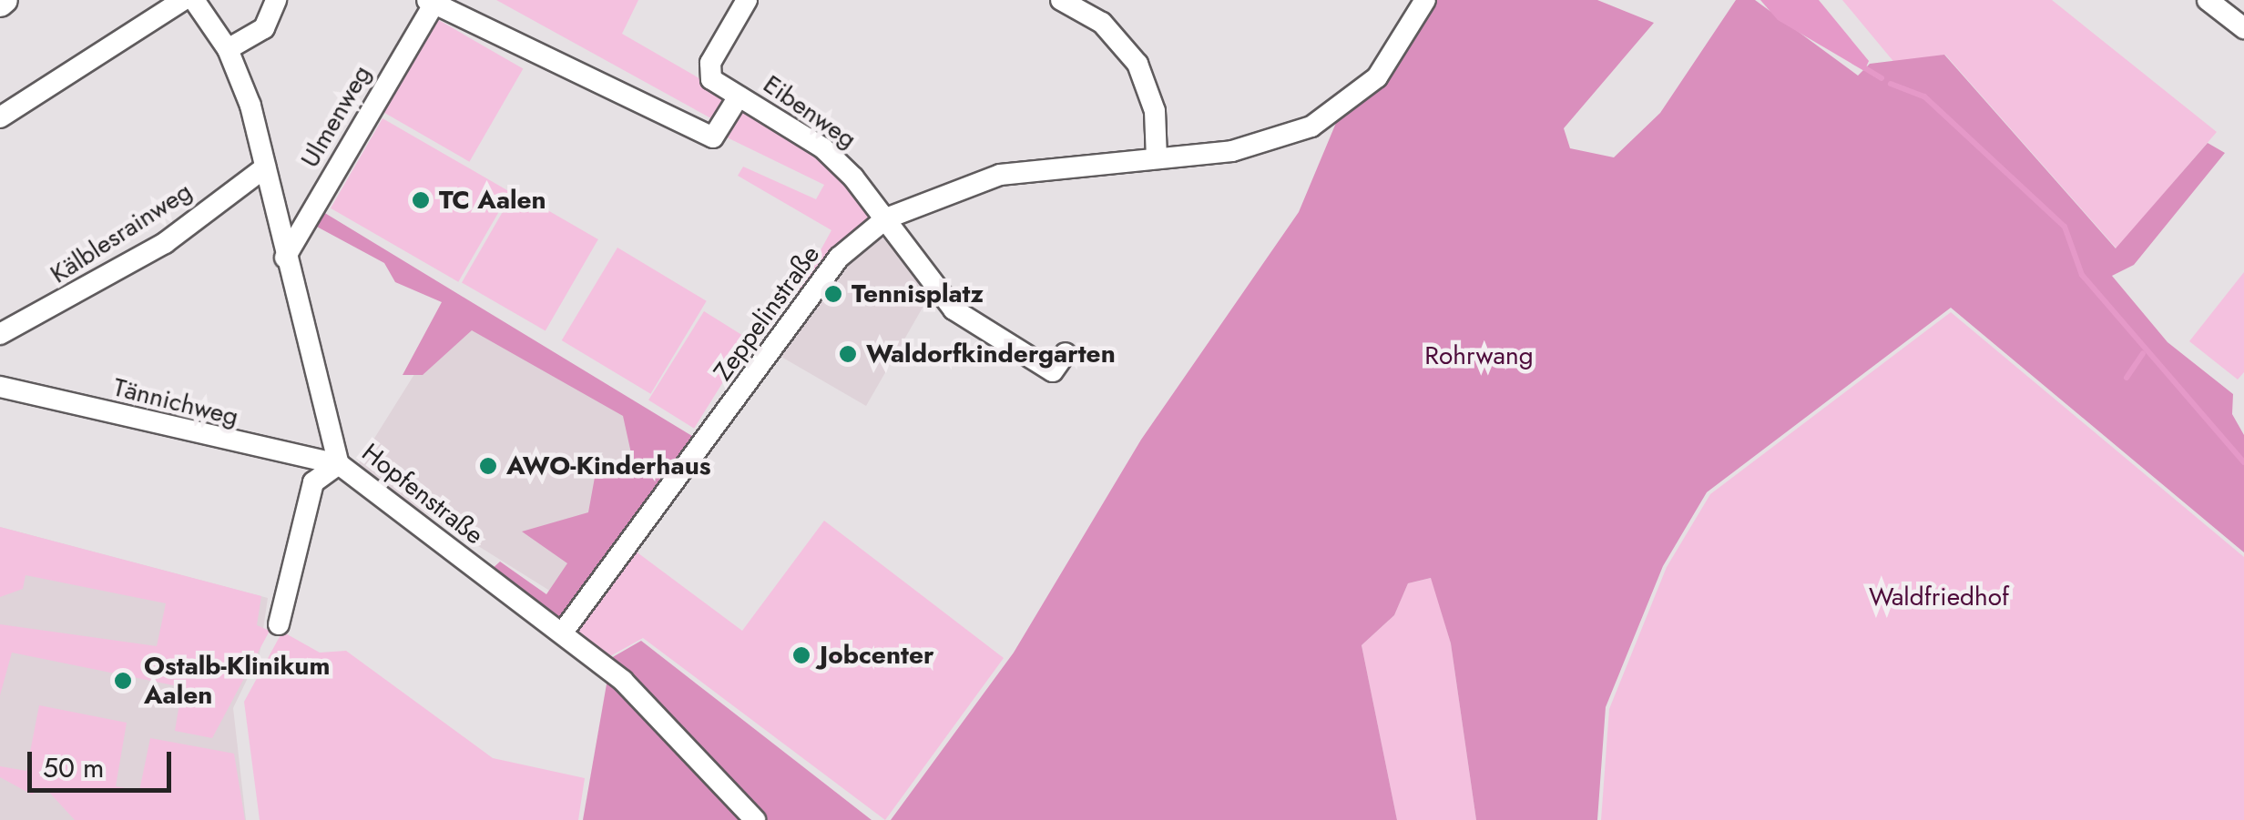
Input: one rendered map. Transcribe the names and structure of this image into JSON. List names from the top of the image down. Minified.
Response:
{"streets":{"street":["Eibenweg","Ulmenweg","Kälblesrainweg","Zeppelinstraße","Tännichweg","Hopfenstraße"]},"crossings":[["Eibenweg","Ulmenweg"],["Eibenweg","Zeppelinstraße"],["Ulmenweg","Hopfenstraße"],["Kälblesrainweg","Hopfenstraße"],["Zeppelinstraße","Hopfenstraße"],["Tännichweg","Hopfenstraße"]],"parks":["Rohrwang","Waldfriedhof"],"places":["TC Aalen","Tennisplatz","Waldorfkindergarten","AWO-Kinderhaus","Jobcenter","Ostalb-Klinikum Aalen"],"scale_bar":"50 m"}
